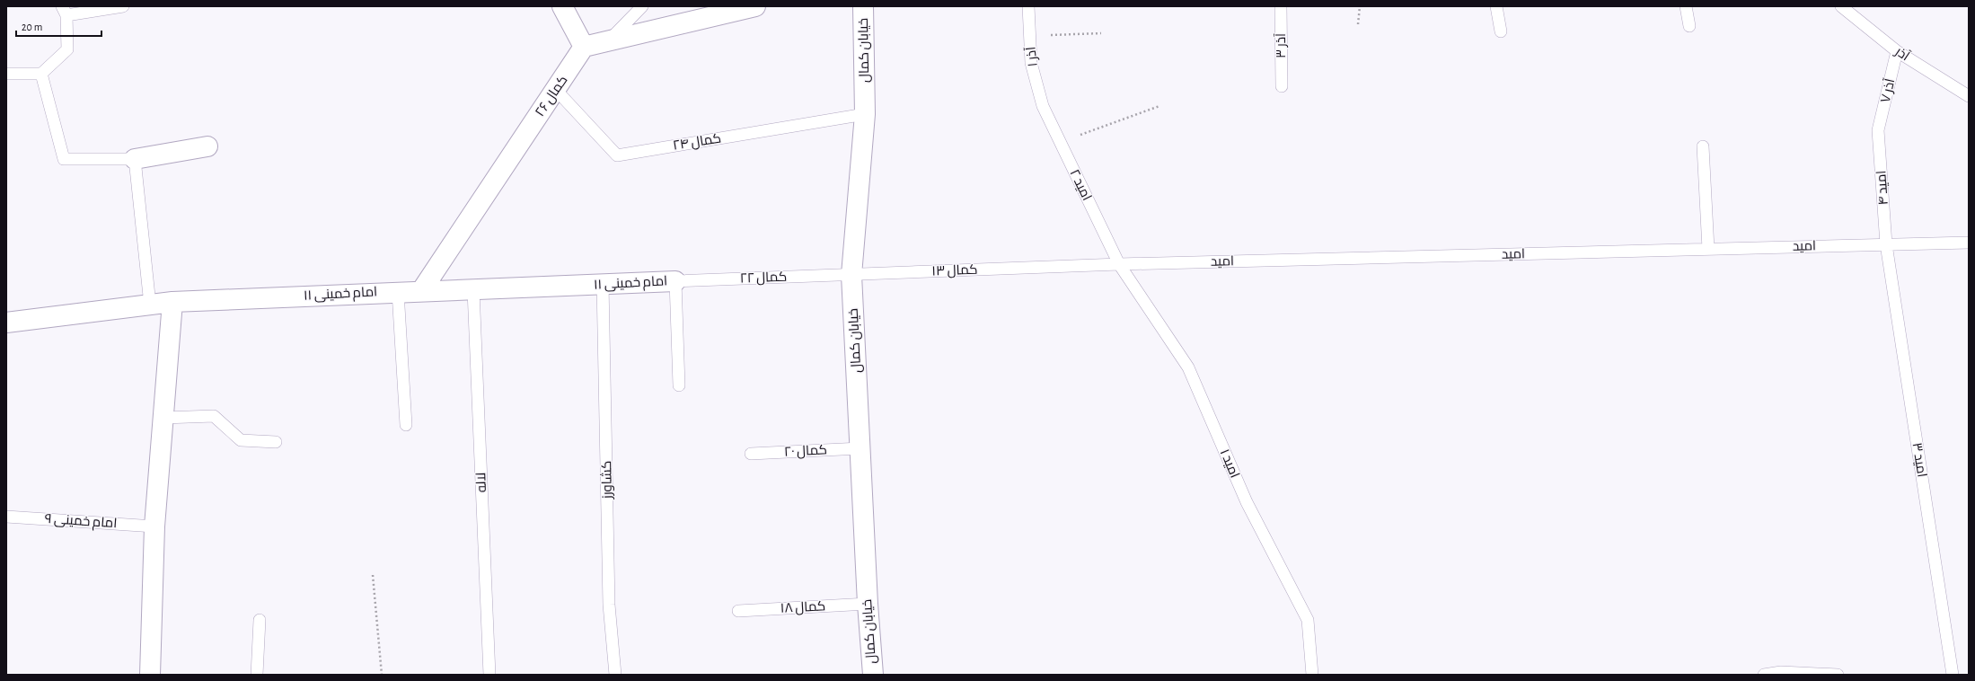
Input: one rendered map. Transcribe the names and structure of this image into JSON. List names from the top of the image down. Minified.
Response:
{"streets":{"street":["خیابان کمال","کمال ۲۶","امام خمینی ۱۱"],"lane":["آذر ۳","آذر","آذر ۱","آذر ۷","کمال ۲۴","امید ۲","امید ۴","امید","کمال ۱۳","کمال ۲۲","کمال ۲۰","امید ۳","امید ۱","کشاورز","لاله","امام خمینی ۹","کمال ۱۸"]},"crossings":[["خیابان کمال","کمال ۲۴"],["خیابان کمال","کمال ۱۳"],["خیابان کمال","کمال ۲۲"],["خیابان کمال","کمال ۲۰"],["خیابان کمال","کمال ۱۸"],["آذر","آذر ۷"],["آذر ۱","امید ۲"],["آذر ۷","امید ۴"],["کمال ۲۶","کمال ۲۴"],["کمال ۲۶","امام خمینی ۱۱"],["امید ۲","امید"],["امید ۲","امید ۱"],["امید ۴","امید"],["امید ۴","امید ۳"],["امید","کمال ۱۳"],["امید","امید ۳"],["امید","امید ۱"],["کمال ۱۳","کمال ۲۲"],["کمال ۲۲","امام خمینی ۱۱"],["امام خمینی ۱۱","کشاورز"],["امام خمینی ۱۱","لاله"]],"scale_bar":"20 m"}
